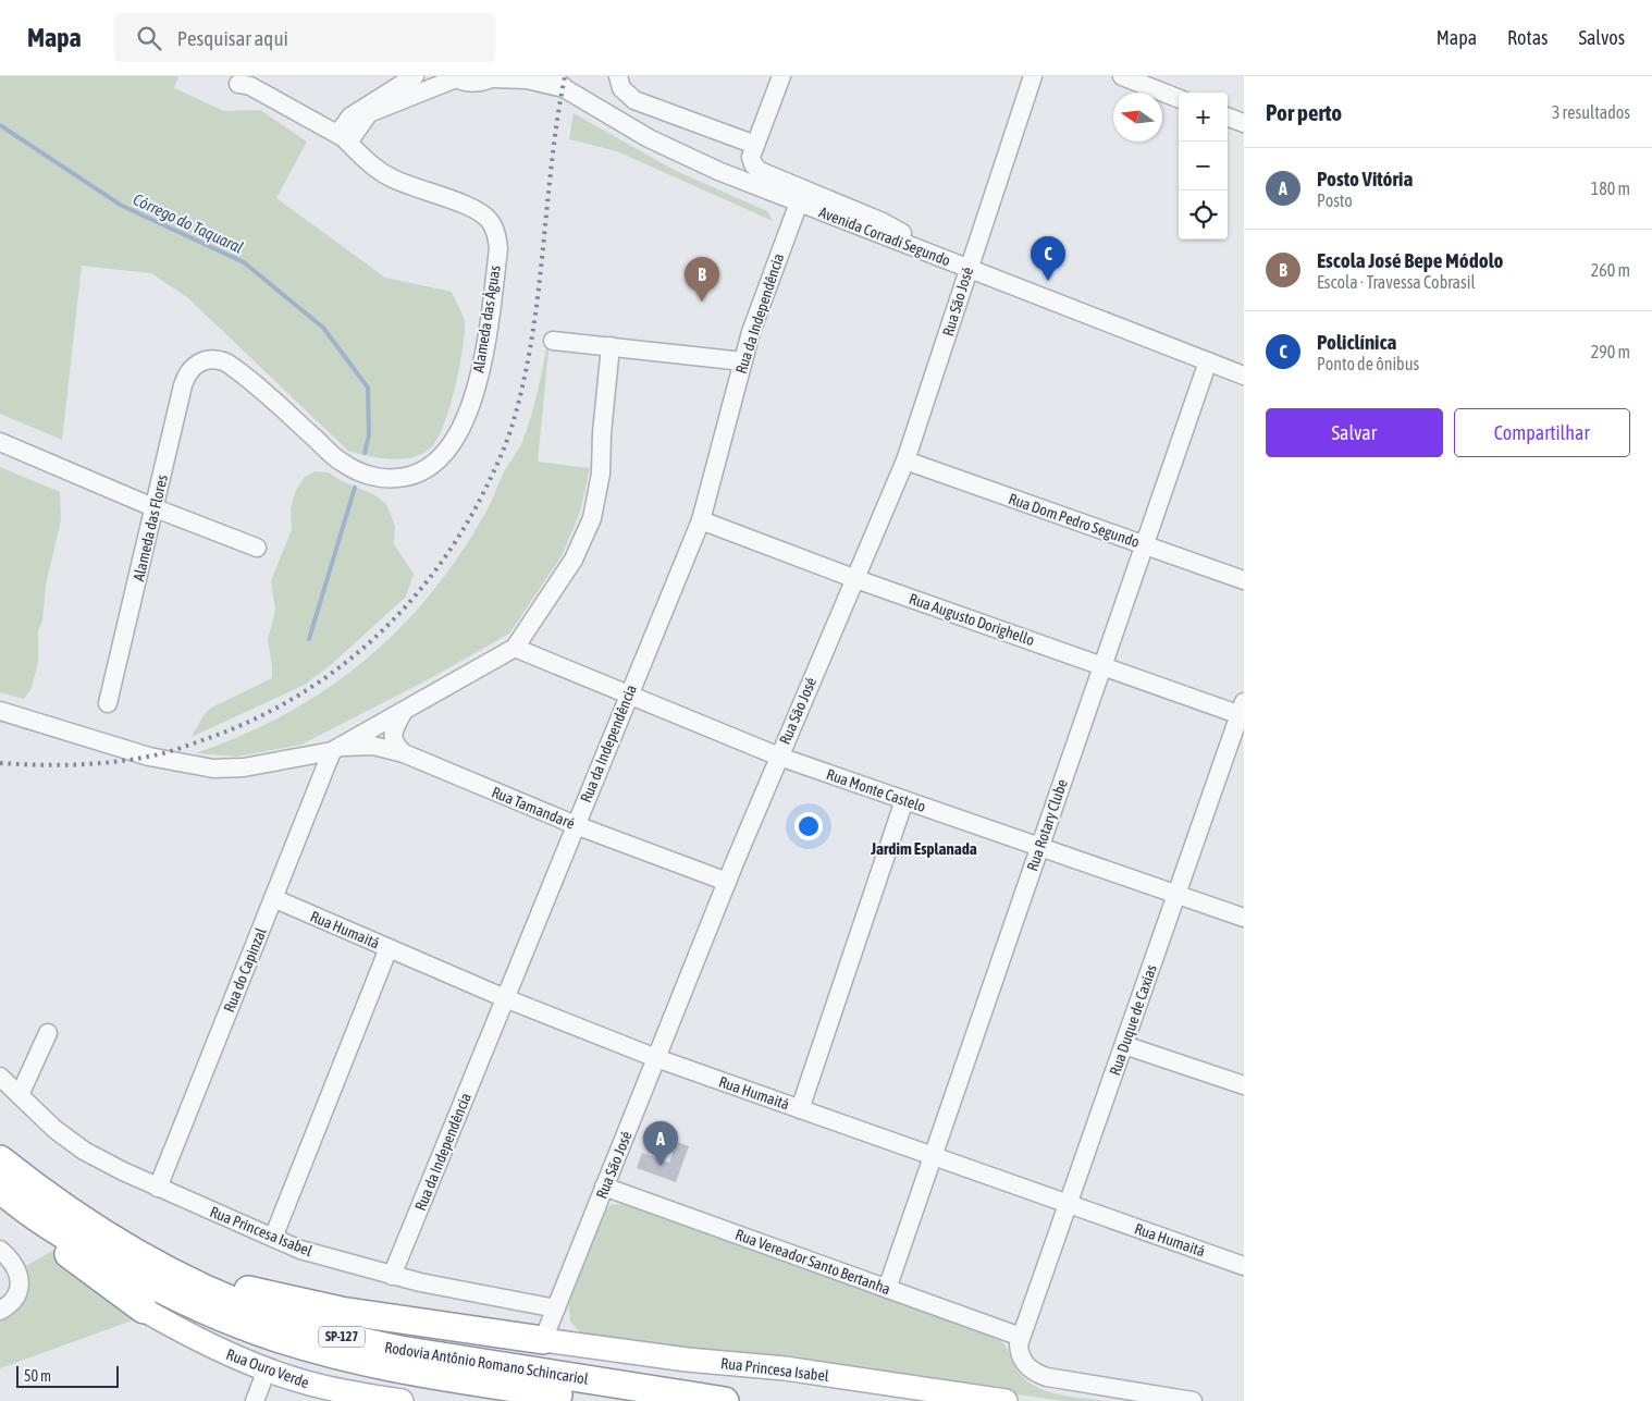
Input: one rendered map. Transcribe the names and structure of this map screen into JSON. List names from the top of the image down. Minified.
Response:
{"streets":{"highway":["SP-127","Rodovia Antônio Romano Schincariol"],"main road":["Rua Princesa Isabel","Rua Ouro Verde"],"street":["Avenida Corradi Segundo","Rua São José","Rua da Independência","Alameda das Águas","Rua Dom Pedro Segundo","Alameda das Flores","Rua Augusto Dorighello","Rua Monte Castelo","Rua Tamandaré","Rua Rotary Clube","Rua Humaitá","Rua do Capinzal","Rua Duque de Caxias","Rua Vereador Santo Bertanha"]},"crossings":[["Avenida Corradi Segundo","Rua São José"],["Avenida Corradi Segundo","Rua da Independência"],["Avenida Corradi Segundo","Rua Rotary Clube"],["Rua São José","Rua Dom Pedro Segundo"],["Rua São José","Rua Augusto Dorighello"],["Rua São José","Rua Monte Castelo"],["Rua São José","Rua Tamandaré"],["Rua São José","Rua Humaitá"],["Rua São José","Rua Princesa Isabel"],["Rua São José","Rua Vereador Santo Bertanha"],["Rua da Independência","Rua Augusto Dorighello"],["Rua da Independência","Rua Monte Castelo"],["Rua da Independência","Rua Tamandaré"],["Rua da Independência","Rua Humaitá"],["Rua da Independência","Rua Princesa Isabel"],["Alameda das Águas","Alameda das Flores"],["Rua Dom Pedro Segundo","Rua Rotary Clube"],["Rua Augusto Dorighello","Rua Rotary Clube"],["Rua Augusto Dorighello","Rua Duque de Caxias"],["Rua Monte Castelo","Rua Rotary Clube"],["Rua Monte Castelo","Rua Duque de Caxias"],["Rua Tamandaré","Rua do Capinzal"],["Rua Rotary Clube","Rua Humaitá"],["Rua Rotary Clube","Rua Vereador Santo Bertanha"],["Rua Humaitá","Rua do Capinzal"],["Rua Humaitá","Rua Duque de Caxias"],["Rua do Capinzal","Rua Princesa Isabel"],["Rua Duque de Caxias","Rua Vereador Santo Bertanha"]],"districts":["Jardim Esplanada"],"water":["Córrego do Taquaral"],"scale_bar":"50 m","north":"left","page":{"header":"Mapa","search":"Pesquisar aqui","nav":["Mapa","Rotas","Salvos"],"heading":["Por perto","3 resultados"],"map_buttons":["+","−"],"list":[{"mark":"A","name":"Posto Vitória","note":"Posto","value":"180 m"},{"mark":"B","name":"Escola José Bepe Módolo","note":"Escola · Travessa Cobrasil","value":"260 m"},{"mark":"C","name":"Policlínica","note":"Ponto de ônibus","value":"290 m"}],"pins":["C","B","A"],"buttons":["Salvar","Compartilhar"],"scale":"50 m"}}
